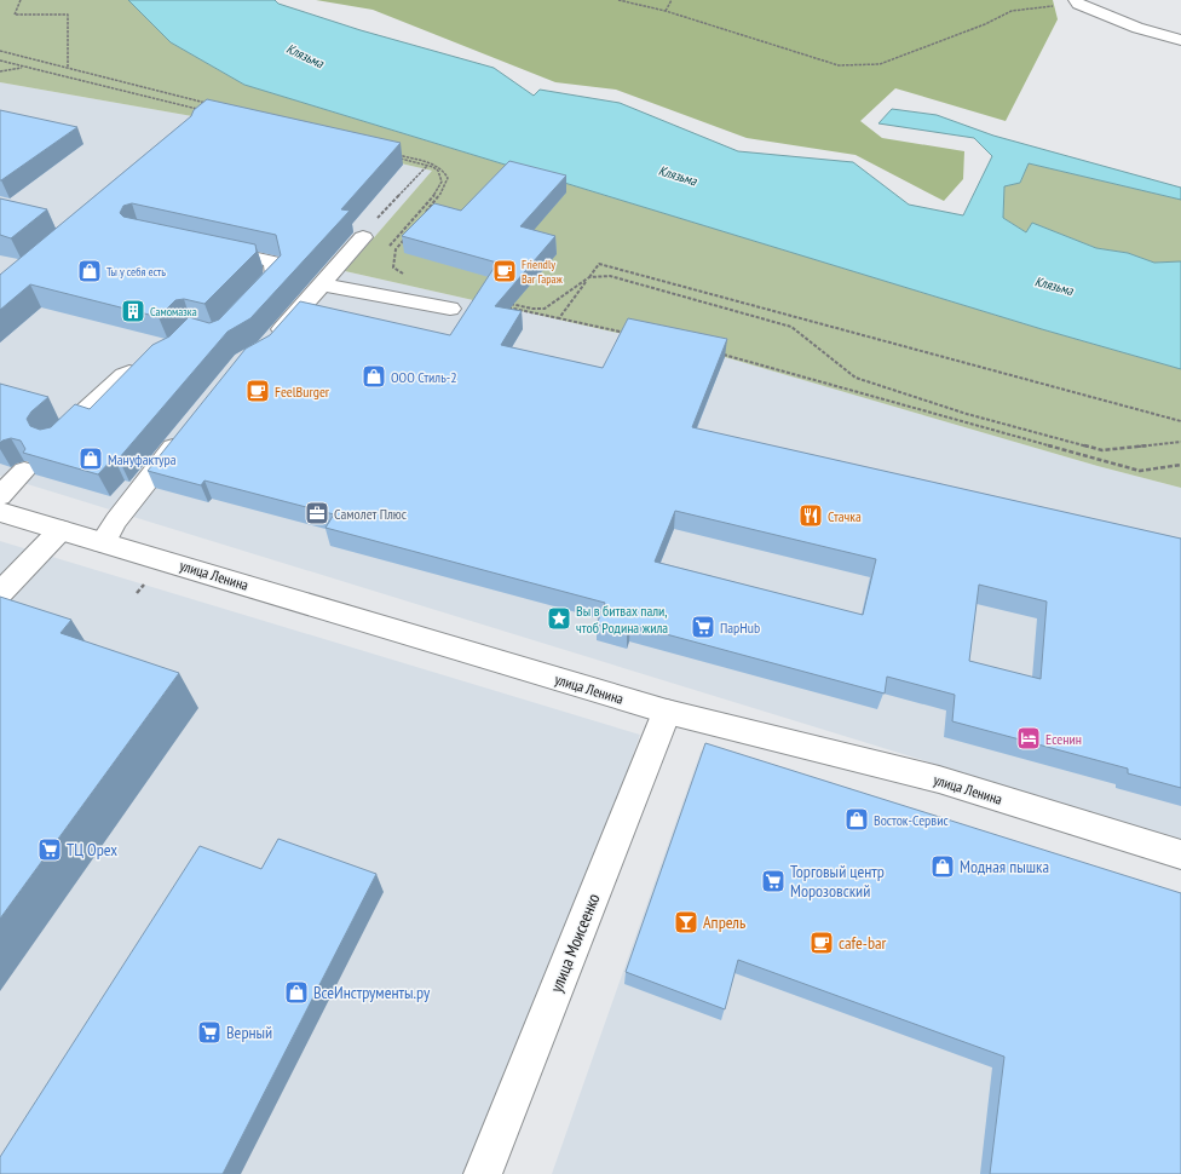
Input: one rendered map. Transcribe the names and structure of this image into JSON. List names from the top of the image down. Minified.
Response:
{"streets":{"main road":["улица Ленина","улица Моисеенко"]},"crossings":[["улица Ленина","улица Моисеенко"]],"water":["Клязьма"],"places":{"shop":["Ты у себя есть","ООО Стиль-2","Мануфактура","Восток-Сервис","Модная пышка","ВсеИнструменты.ру"],"cafe":["Friendly Bar Гараж","FeelBurger","cafe-bar"],"building":["Самомазка"],"office":["Самолет Плюс"],"restaurant":["Стачка"],"place":["Вы в битвах пали, чтоб Родина жила"],"supermarket":["ПарHub","ТЦ Орех","Торговый центр Морозовский","Верный"],"hotel":["Есенин"],"bar":["Апрель"]}}
